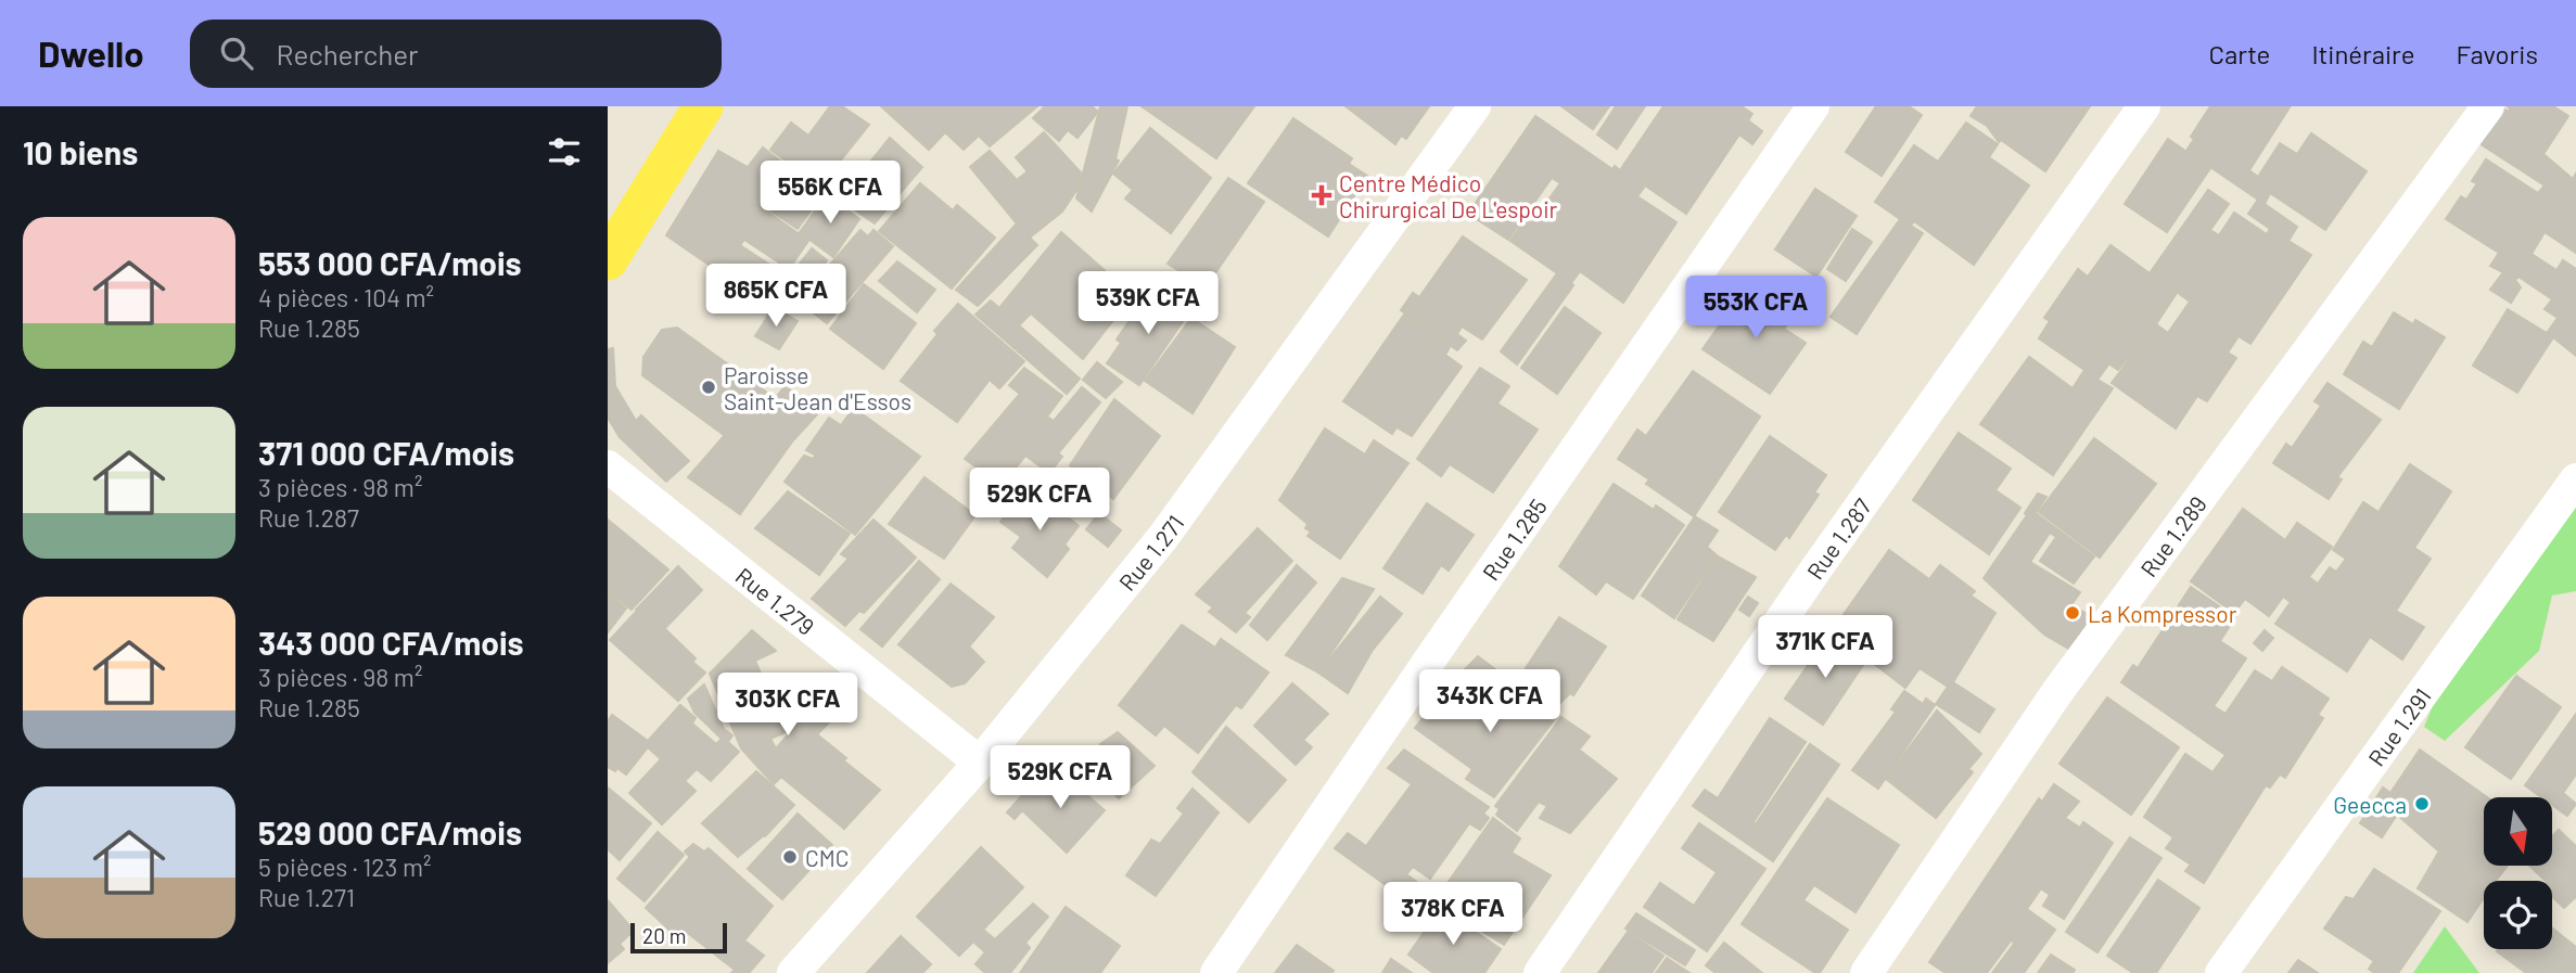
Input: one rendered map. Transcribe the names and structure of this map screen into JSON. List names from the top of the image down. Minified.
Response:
{"streets":{"street":["Rue 1.289","Rue 1.287","Rue 1.285","Rue 1.271","Rue 1.279","Rue 1.291"]},"crossings":[["Rue 1.271","Rue 1.279"]],"places":{"health":["Centre Médico Chirurgical De L'espoir"],"other":["Paroisse Saint-Jean d'Essos","La Kompressor","Geecca","CMC"]},"scale_bar":"20 m","north":"bottom","page":{"header":"Dwello","search":"Rechercher","nav":["Carte","Itinéraire","Favoris"],"heading":"10 biens","price":["556K CFA","865K CFA","539K CFA","553K CFA","529K CFA","371K CFA","343K CFA","303K CFA","529K CFA","378K CFA"],"list":[{"name":"553 000 CFA/mois","note":"4 pièces · 104 m² · Rue 1.285"},{"name":"371 000 CFA/mois","note":"3 pièces · 98 m² · Rue 1.287"},{"name":"343 000 CFA/mois","note":"3 pièces · 98 m² · Rue 1.285"},{"name":"529 000 CFA/mois","note":"5 pièces · 123 m² · Rue 1.271"}],"scale":"20 m"}}
